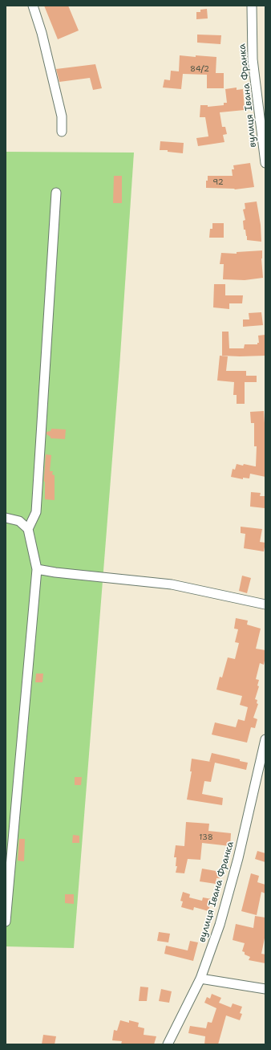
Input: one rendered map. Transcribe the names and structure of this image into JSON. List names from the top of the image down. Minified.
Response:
{"streets":{"street":["вулиця Івана Франка"]},"house_numbers":["84/2","92","138"]}
